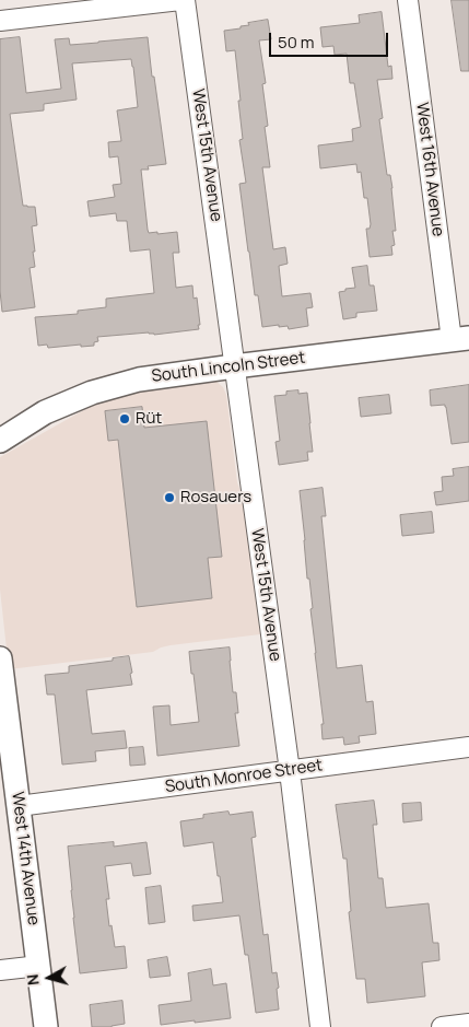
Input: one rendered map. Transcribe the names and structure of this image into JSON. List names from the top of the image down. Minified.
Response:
{"streets":{"street":["West 15th Avenue","West 16th Avenue","South Lincoln Street","South Monroe Street","West 14th Avenue"]},"crossings":[["West 15th Avenue","South Lincoln Street"],["West 15th Avenue","South Monroe Street"],["West 16th Avenue","South Lincoln Street"],["South Monroe Street","West 14th Avenue"]],"places":["Rüt","Rosauers"],"scale_bar":"50 m","north":"left"}
